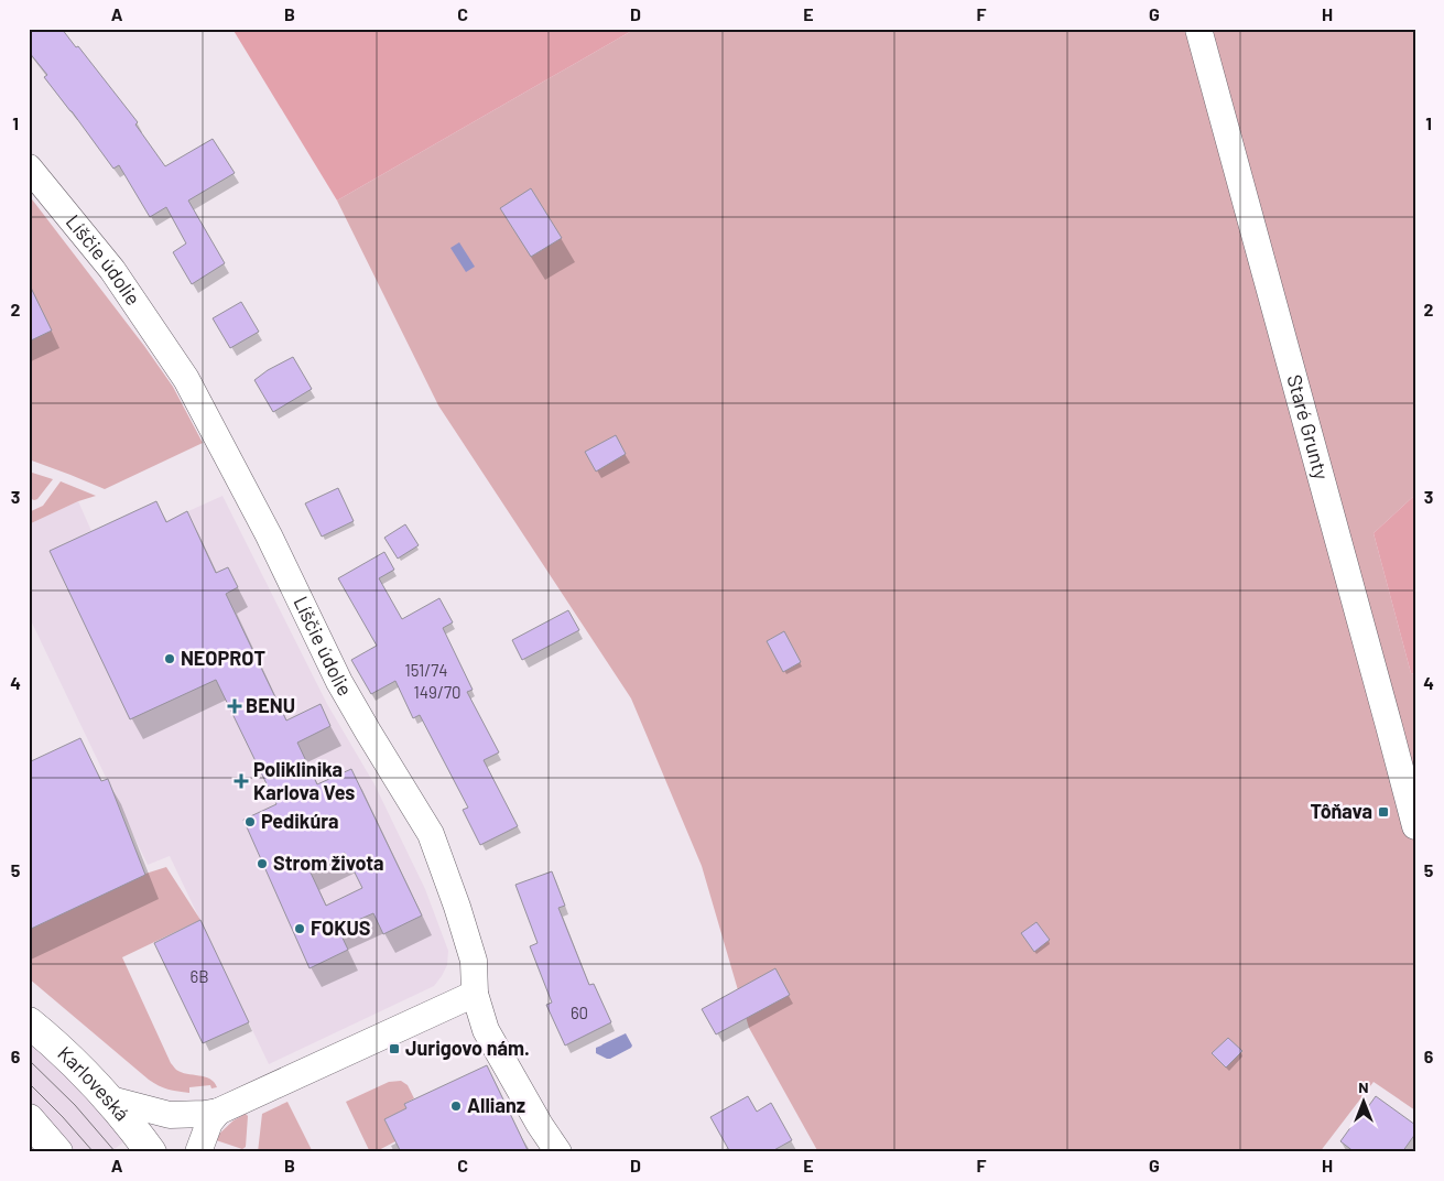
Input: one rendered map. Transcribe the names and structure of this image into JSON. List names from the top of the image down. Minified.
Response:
{"streets":{"main road":["Karloveská"],"street":["Líščie údolie","Staré Grunty"]},"places":{"other":["NEOPROT","Pedikúra","Strom života","FOKUS","Allianz"],"health":["BENU","Poliklinika Karlova Ves"],"transit":["Tôňava","Jurigovo nám."]},"house_numbers":["151/74","149/70","6B","60"],"north":"top","grid":{"columns":["A","B","C","D","E","F","G","H"],"rows":["1","2","3","4","5","6"]}}
